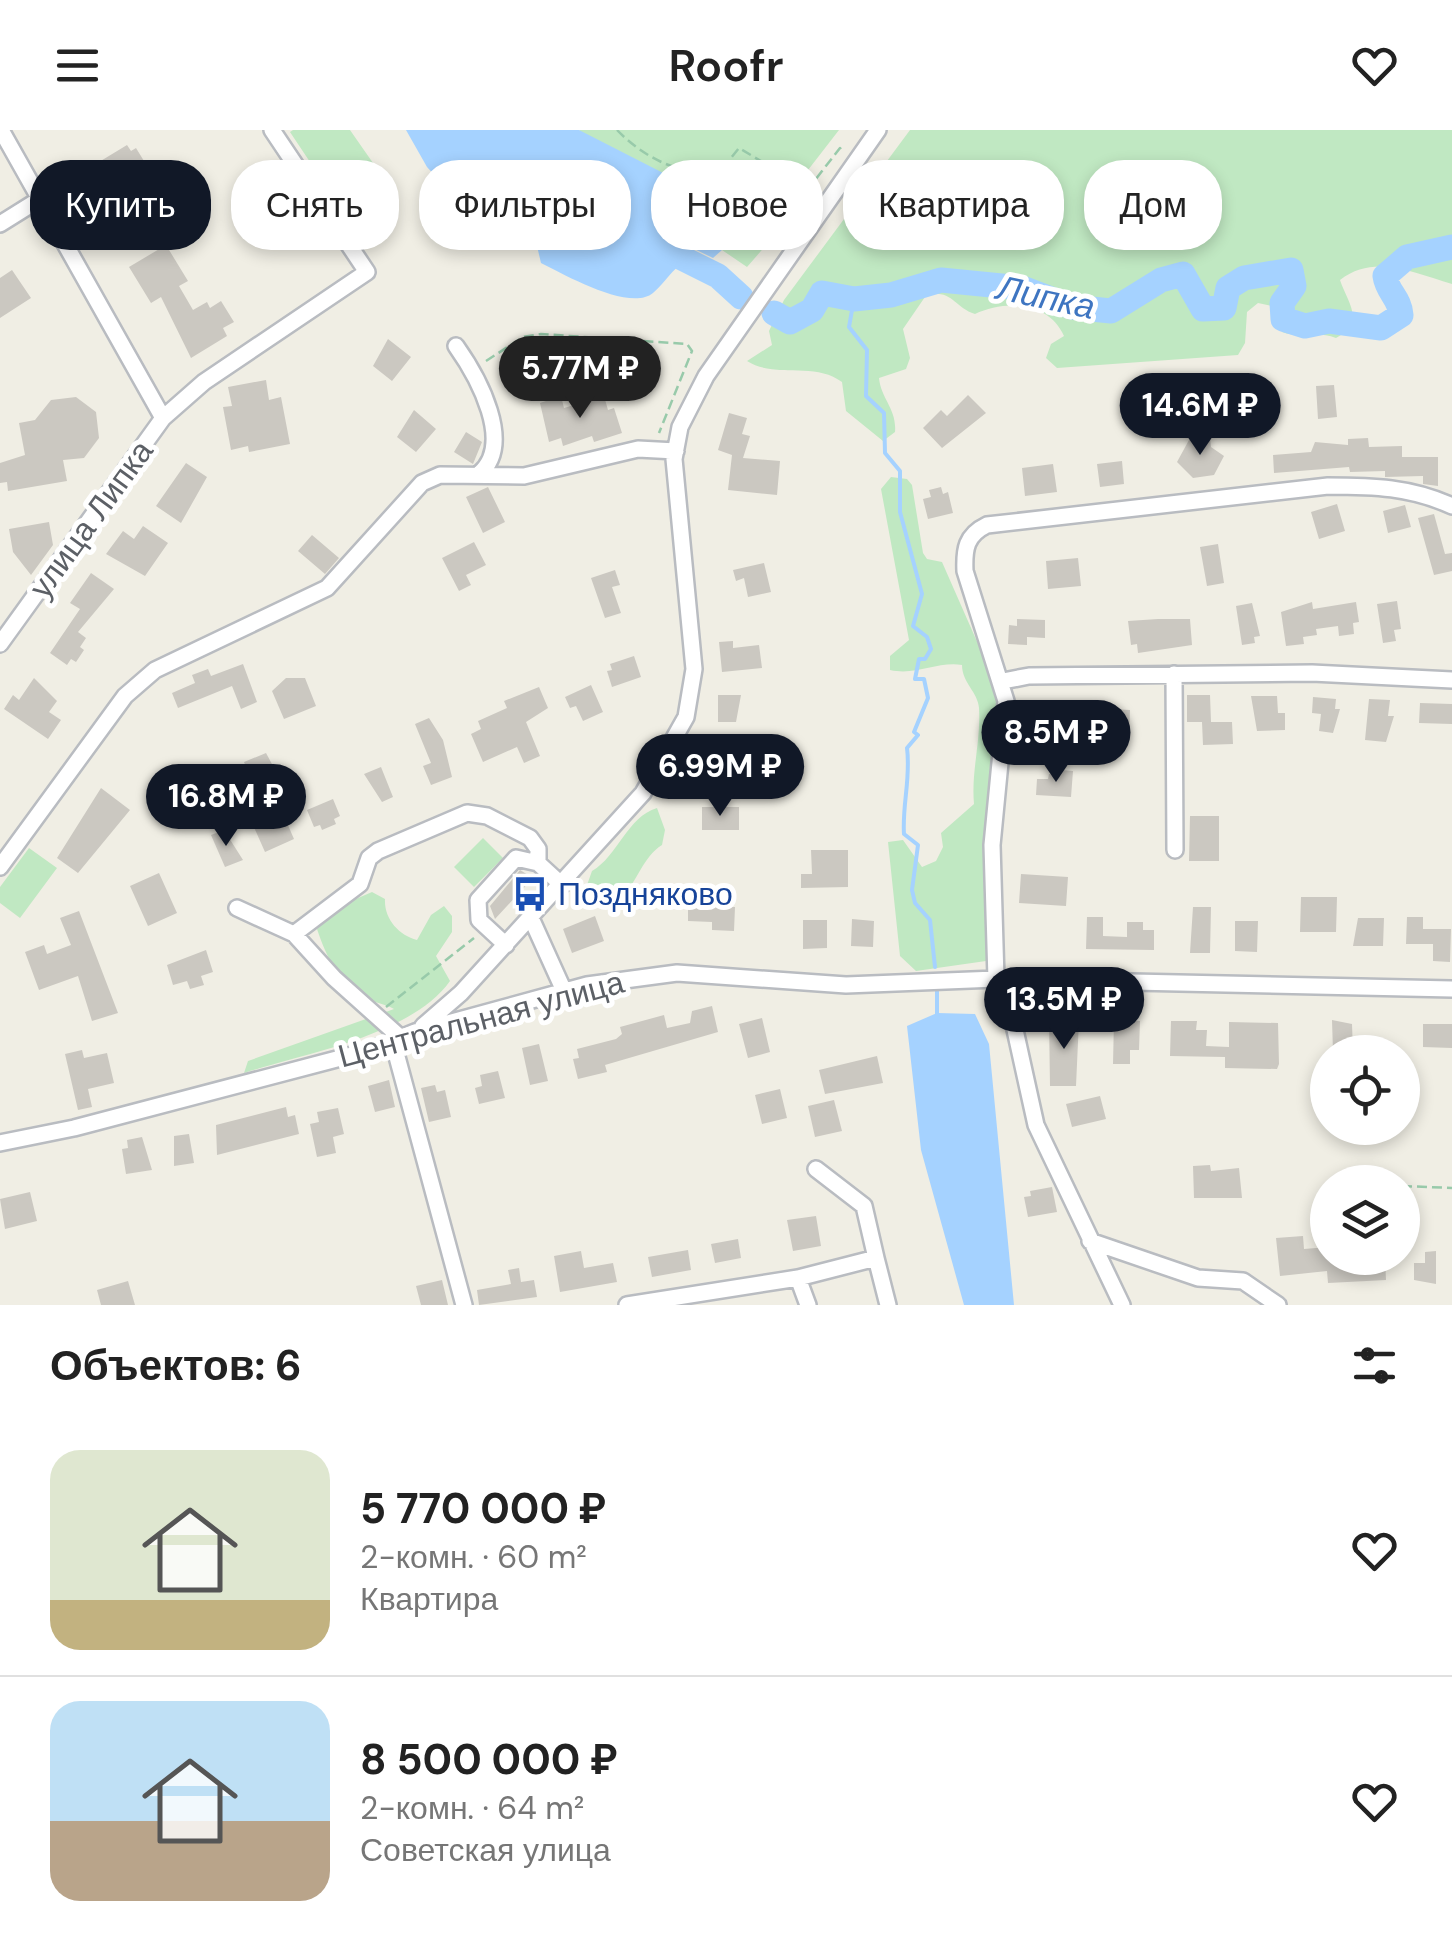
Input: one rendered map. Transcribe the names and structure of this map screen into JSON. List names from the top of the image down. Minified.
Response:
{"streets":{"street":["улица Липка","Центральная улица"]},"water":["Липка"],"places":{"bus stop":["Поздняково"]},"page":{"header":"Roofr","chip":["Купить","Снять","Фильтры","Новое","Квартира","Дом"],"price":["5.77M ₽","14.6M ₽","8.5M ₽","6.99M ₽","16.8M ₽","13.5M ₽"],"heading":"Объектов: 6","list":[{"name":"5 770 000 ₽","note":"2-комн. · 60 m² · Квартира"},{"name":"8 500 000 ₽","note":"2-комн. · 64 m² · Советская улица"}]}}
